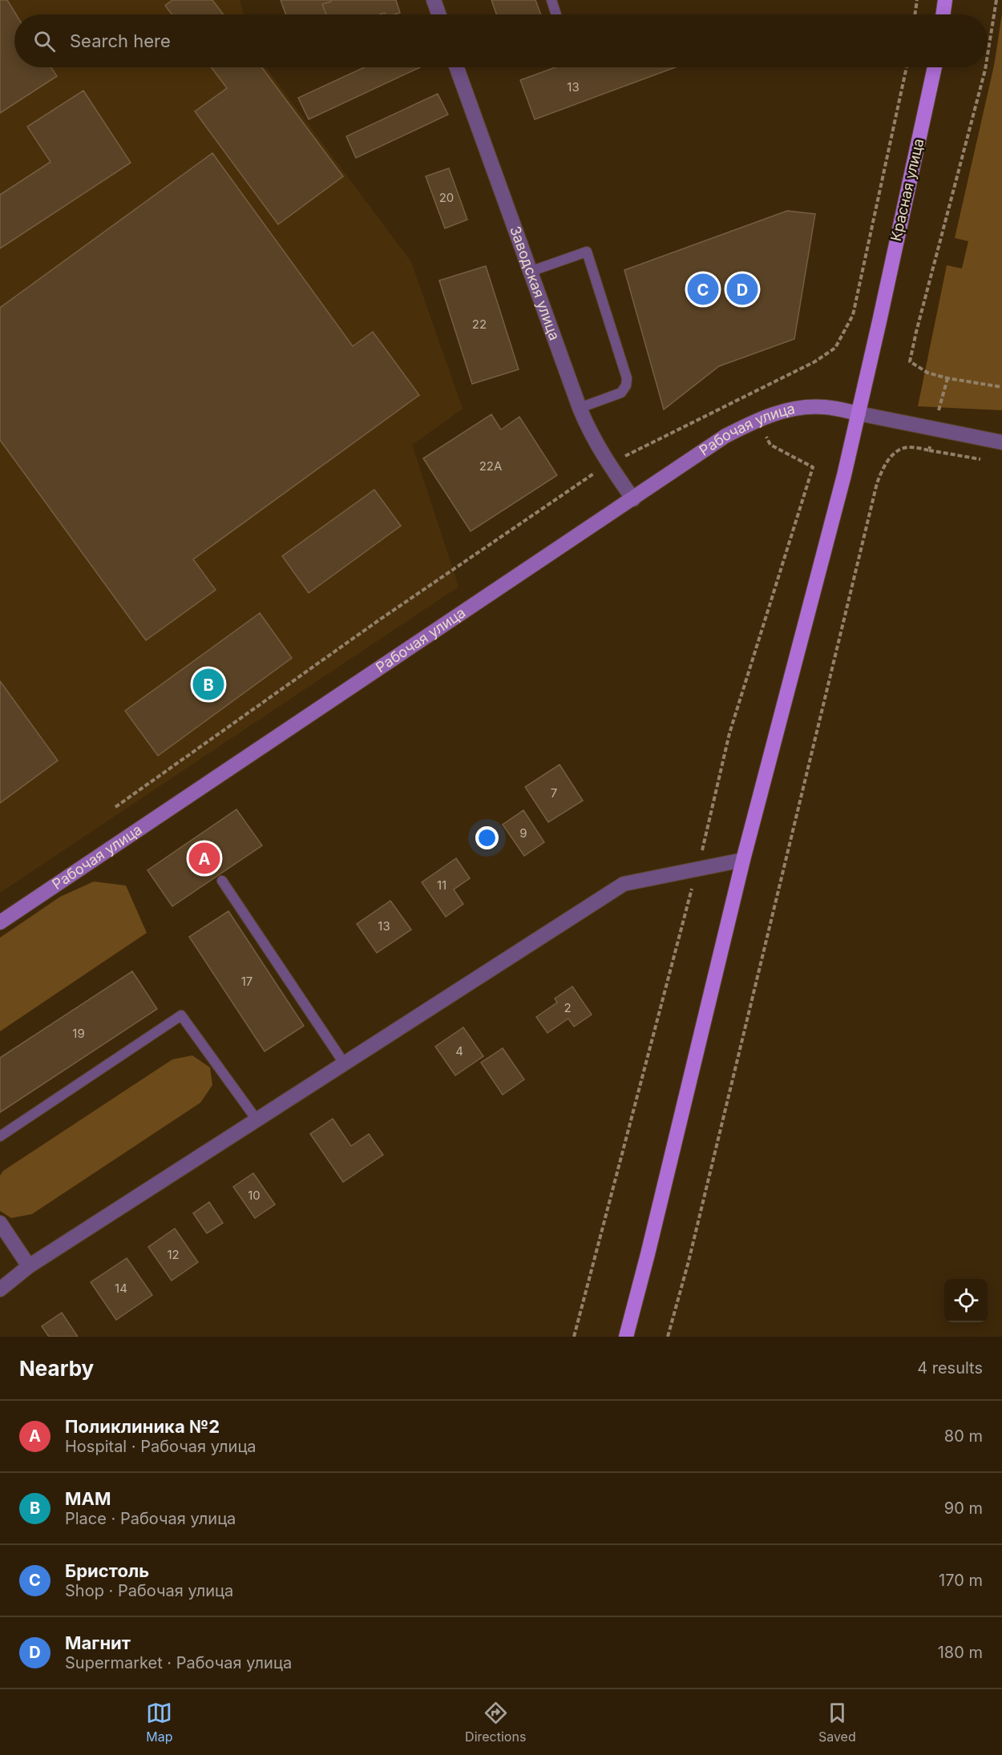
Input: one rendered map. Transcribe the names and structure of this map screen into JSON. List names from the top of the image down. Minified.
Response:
{"streets":{"main road":["Красная улица"],"street":["Заводская улица","Рабочая улица"]},"crossings":[["Красная улица","Рабочая улица"],["Заводская улица","Рабочая улица"]],"house_numbers":["13","20","22","22А","7","9","11","13","17","2","19","4","10","12","14"],"page":{"search":"Search here","pins":["C","D","B","A"],"heading":["Nearby","4 results"],"list":[{"mark":"A","name":"Поликлиника №2","note":"Hospital · Рабочая улица","value":"80 m"},{"mark":"B","name":"МАМ","note":"Place · Рабочая улица","value":"90 m"},{"mark":"C","name":"Бристоль","note":"Shop · Рабочая улица","value":"170 m"},{"mark":"D","name":"Магнит","note":"Supermarket · Рабочая улица","value":"180 m"}],"nav":["Map","Directions","Saved"]}}
